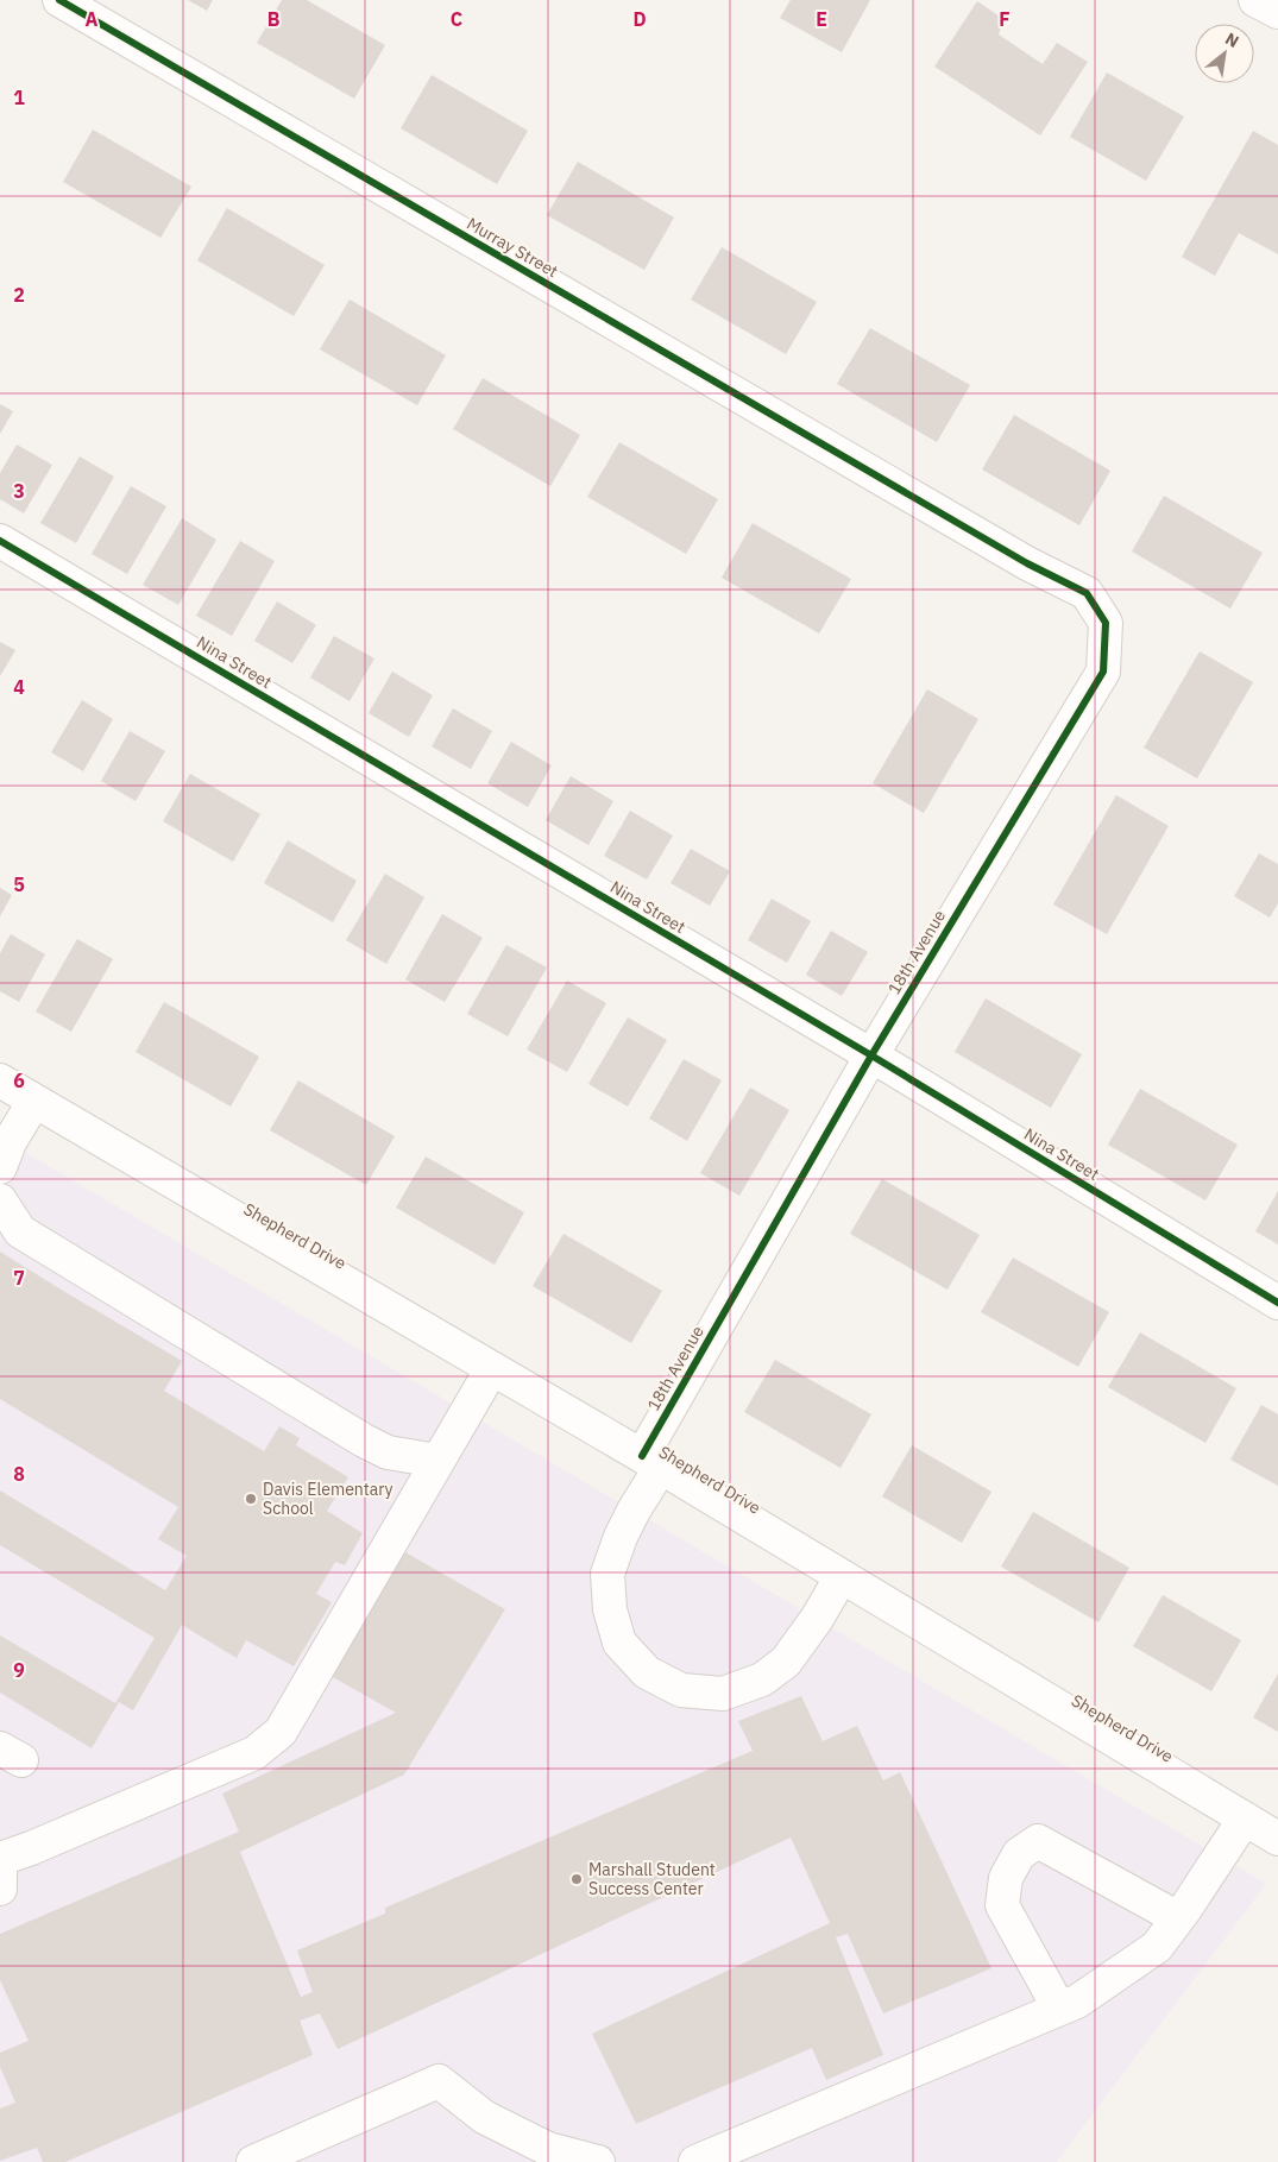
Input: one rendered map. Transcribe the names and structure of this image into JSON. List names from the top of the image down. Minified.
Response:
{"streets":{"street":["Murray Street","Nina Street","18th Avenue","Shepherd Drive"]},"crossings":[["Murray Street","18th Avenue"],["Nina Street","18th Avenue"],["18th Avenue","Shepherd Drive"]],"places":["Davis Elementary School","Marshall Student Success Center"],"north":"top right","grid":{"columns":["A","B","C","D","E","F"],"rows":["1","2","3","4","5","6","7","8","9"]}}
